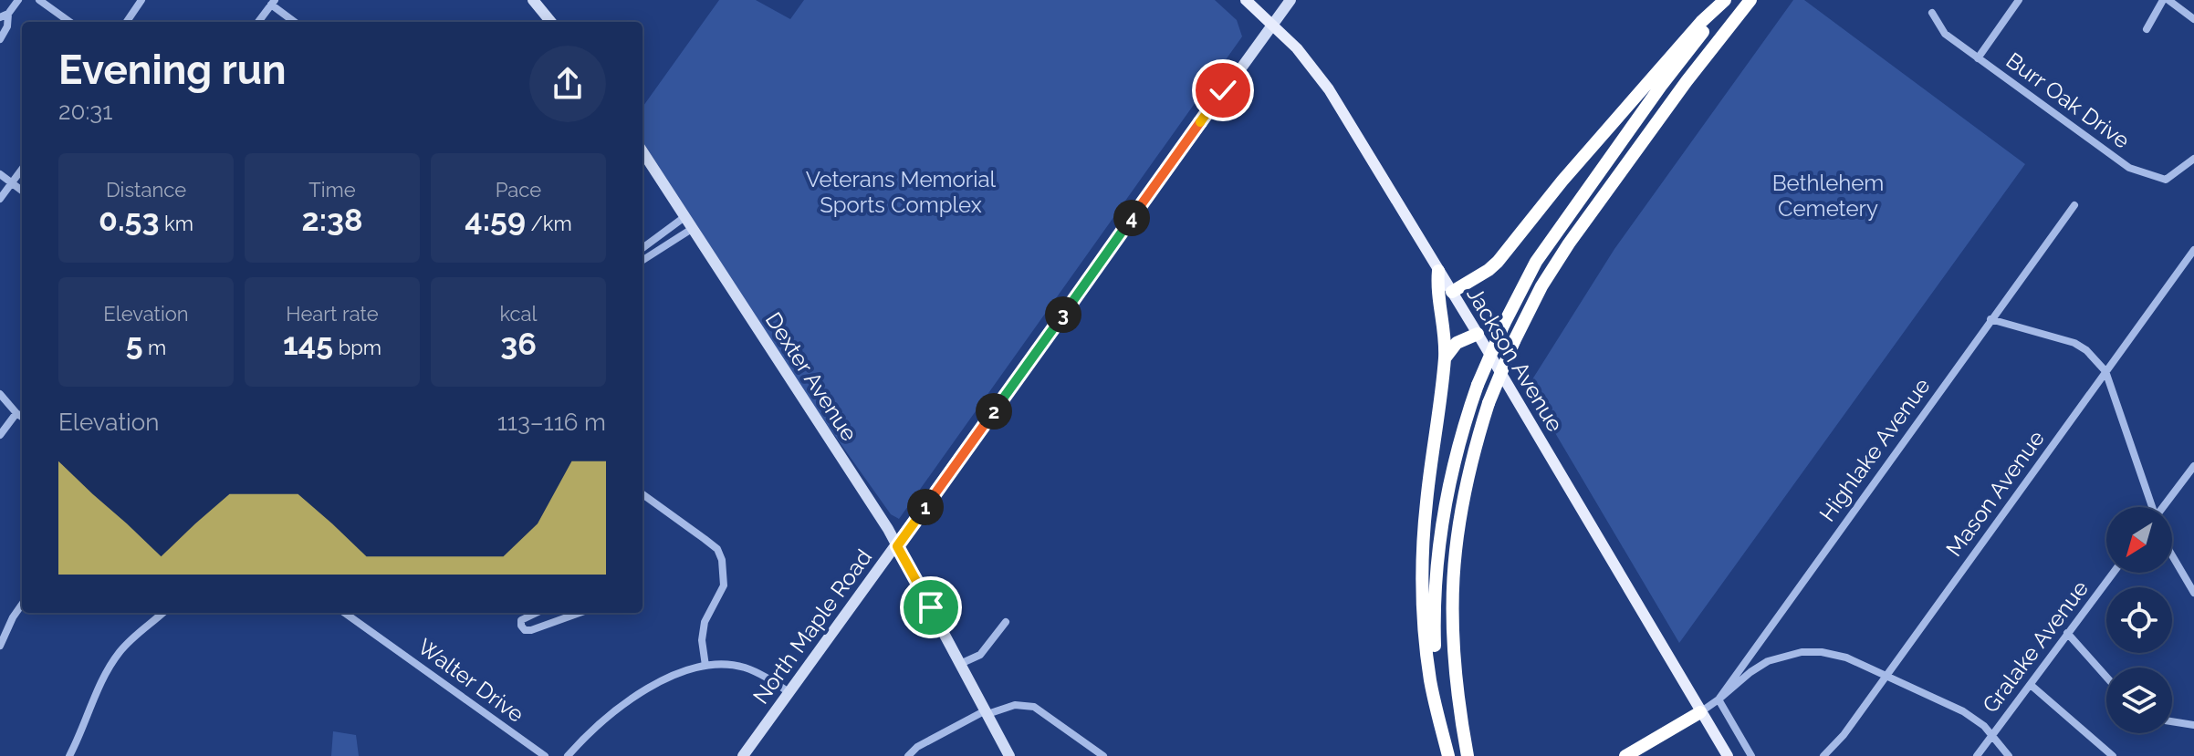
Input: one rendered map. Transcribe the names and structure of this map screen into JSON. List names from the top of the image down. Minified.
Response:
{"streets":{"main road":["Jackson Avenue","Dexter Avenue","North Maple Road"],"street":["Burr Oak Drive","Highlake Avenue","Mason Avenue","Gralake Avenue","Walter Drive"]},"crossings":[["Jackson Avenue","Highlake Avenue"],["Jackson Avenue","North Maple Road"],["Dexter Avenue","North Maple Road"]],"parks":["Veterans Memorial Sports Complex","Bethlehem Cemetery"],"north":"bottom left","page":{"heading":["Evening run","20:31"],"stats":[["Distance","0.53 km"],["Time","2:38"],["Pace","4:59 /km"],["Elevation","5 m"],["Heart rate","145 bpm"],["kcal","36"]],"pins":["4","3","2","1"],"chart":["Elevation","113–116 m"]}}
